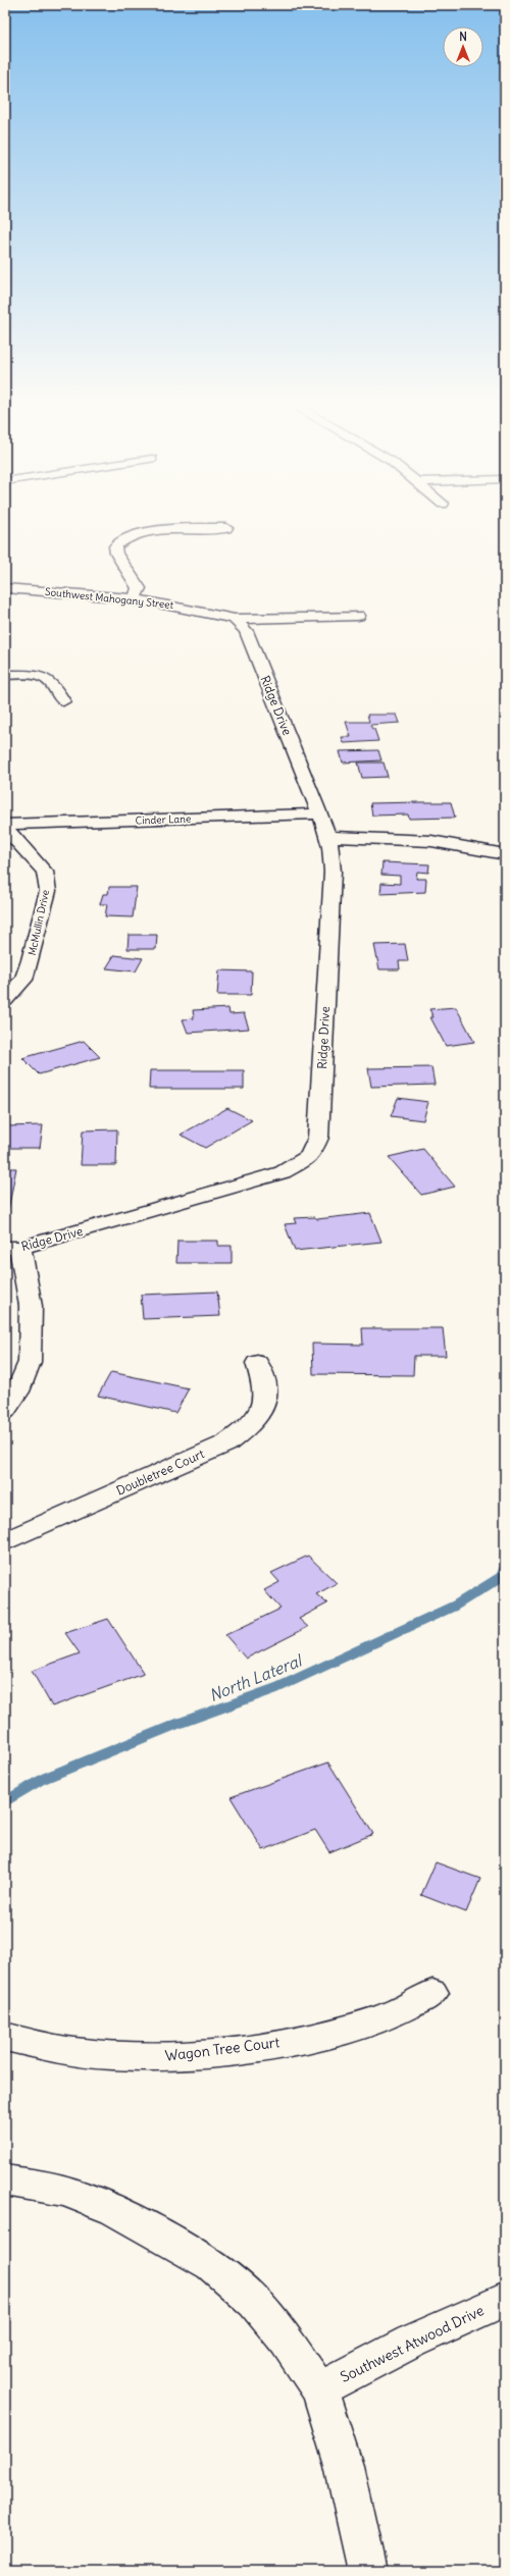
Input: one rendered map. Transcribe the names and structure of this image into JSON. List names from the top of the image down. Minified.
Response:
{"streets":{"street":["Southwest Mahogany Street","Ridge Drive","Cinder Lane","McMullin Drive","Doubletree Court","Wagon Tree Court","Southwest Atwood Drive"]},"crossings":[["Southwest Mahogany Street","Ridge Drive"],["Ridge Drive","Cinder Lane"],["Cinder Lane","McMullin Drive"]],"water":["North Lateral"],"north":"top"}
